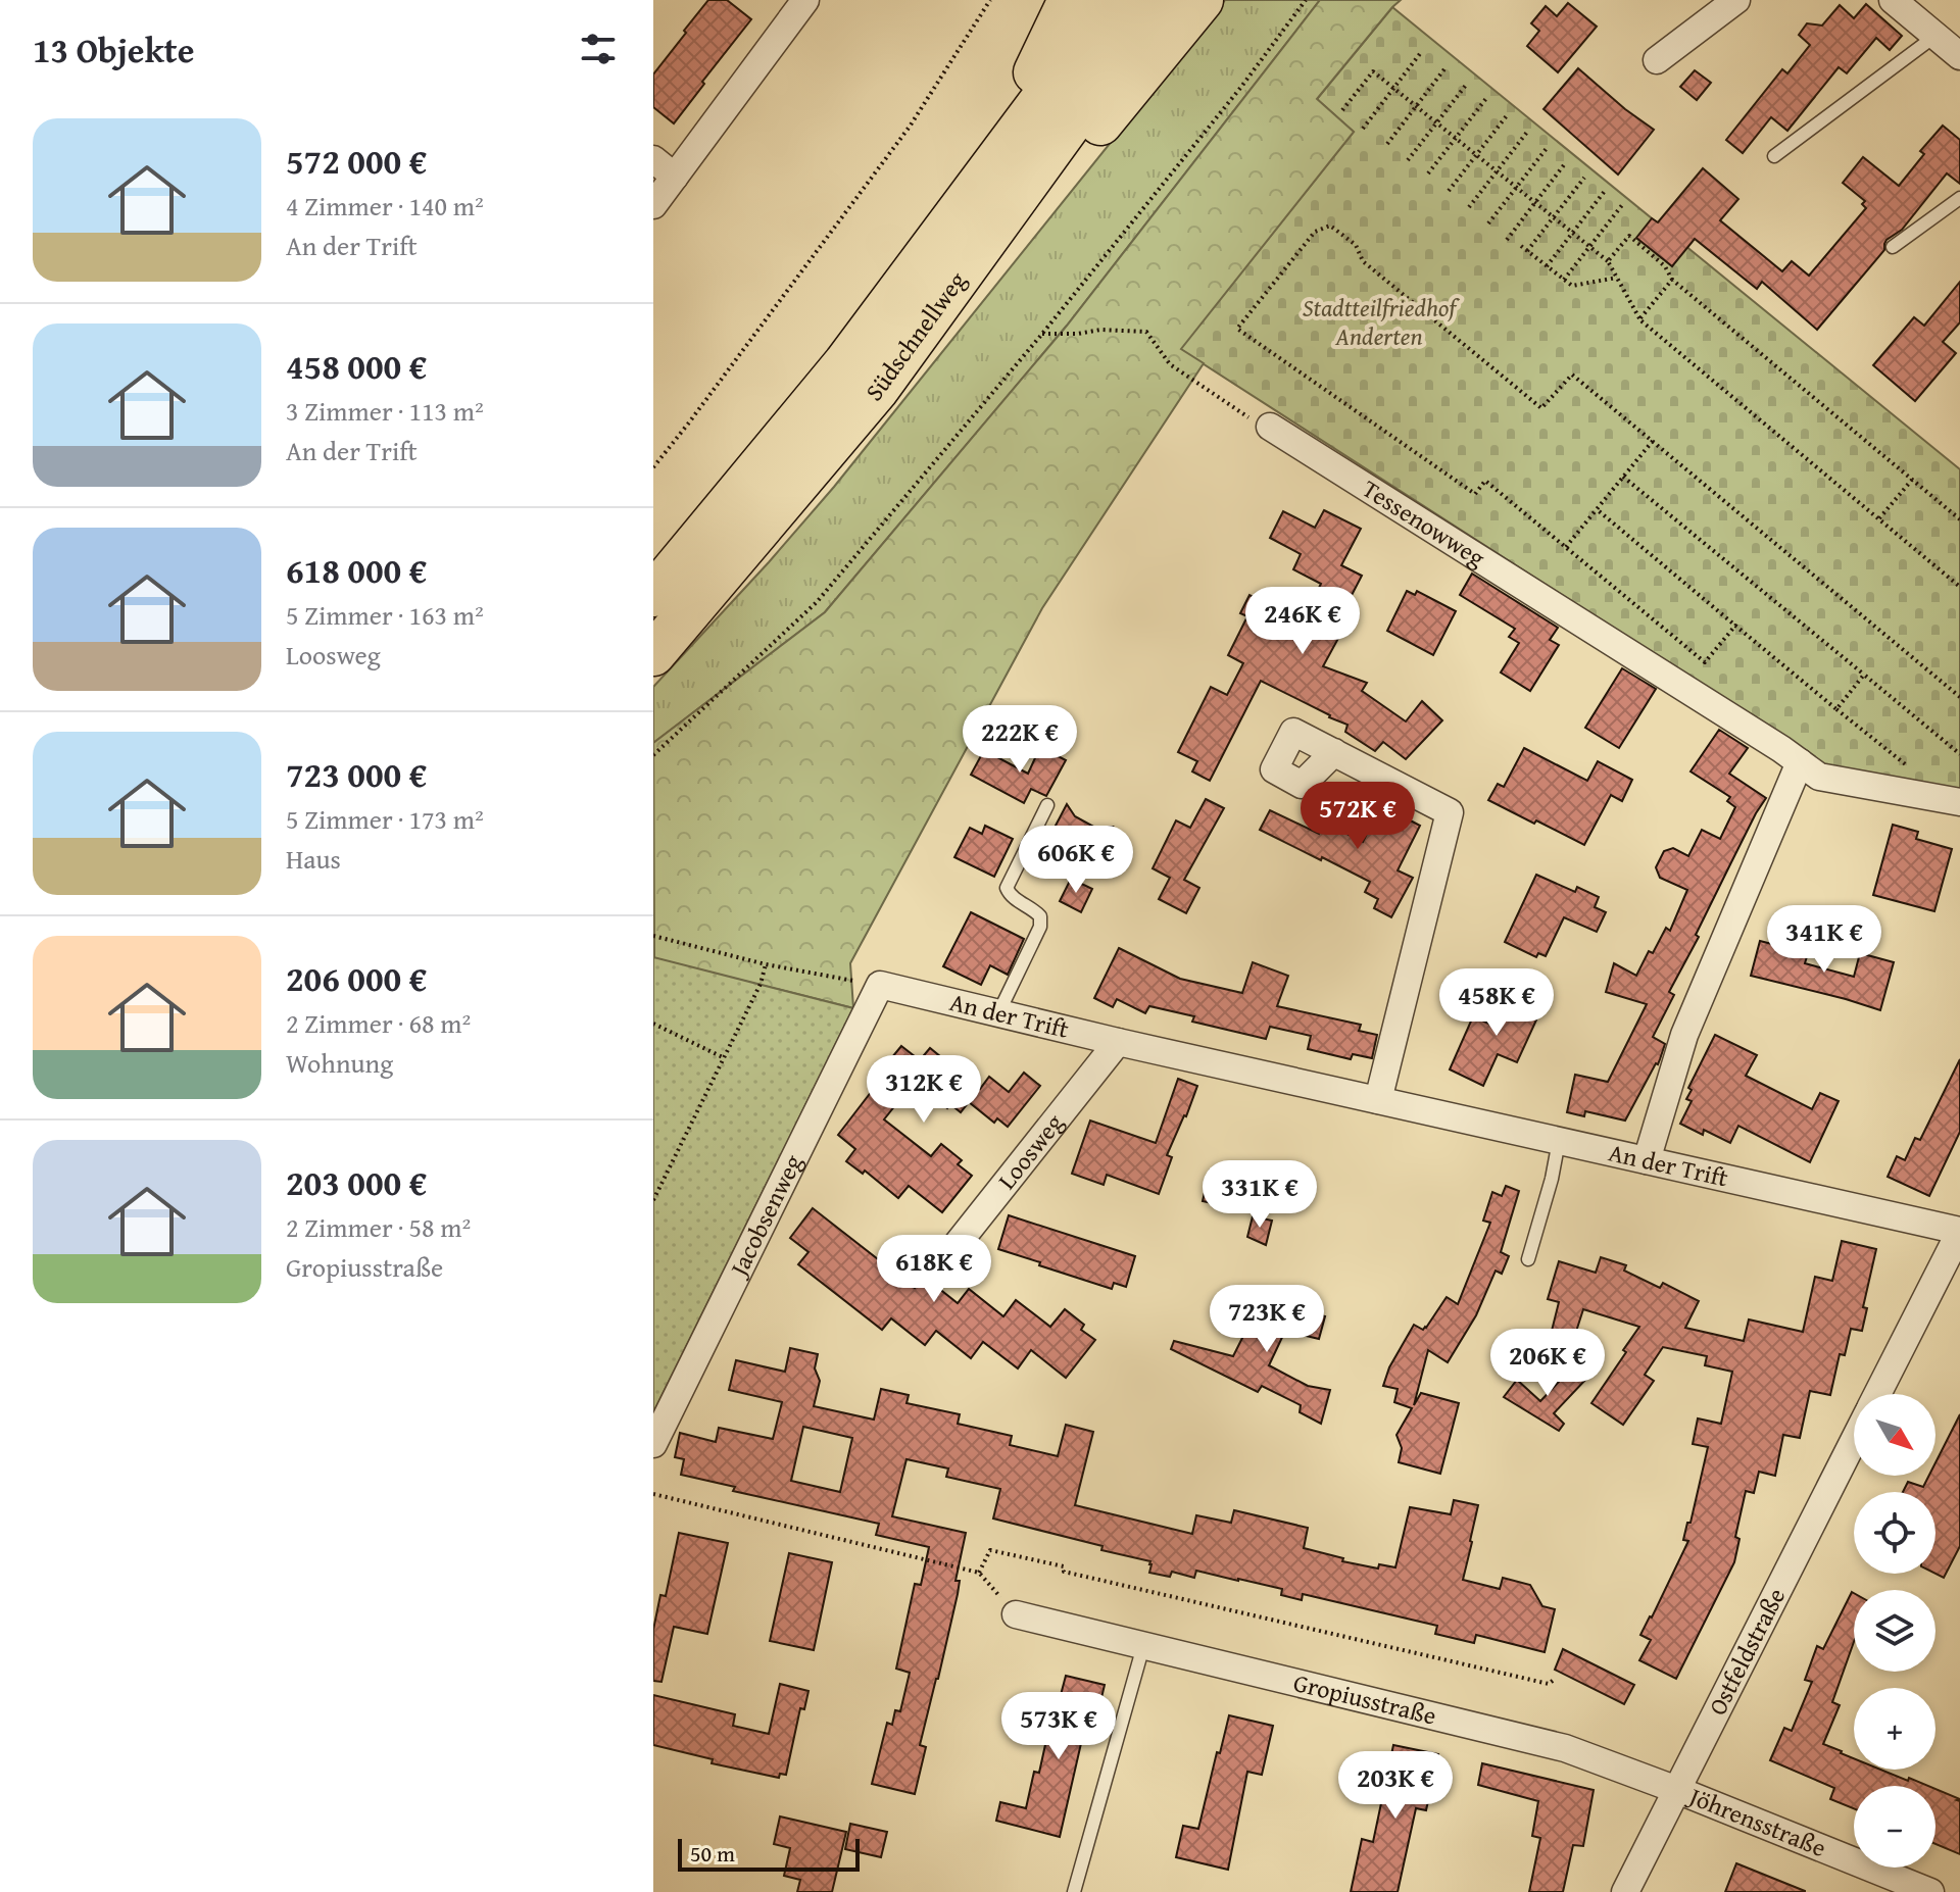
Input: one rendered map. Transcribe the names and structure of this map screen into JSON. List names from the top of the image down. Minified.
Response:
{"streets":{"highway":["Südschnellweg"],"street":["Tessenowweg","An der Trift","Loosweg","Jacobsenweg","Ostfeldstraße","Gropiusstraße","Jöhrensstraße"]},"crossings":[["An der Trift","Loosweg"],["An der Trift","Jacobsenweg"],["An der Trift","Ostfeldstraße"],["Ostfeldstraße","Gropiusstraße"],["Ostfeldstraße","Jöhrensstraße"],["Gropiusstraße","Jöhrensstraße"]],"parks":["Stadtteilfriedhof Anderten"],"scale_bar":"50 m","north":"bottom right","page":{"heading":"13 Objekte","list":[{"name":"572 000 €","note":"4 Zimmer · 140 m² · An der Trift"},{"name":"458 000 €","note":"3 Zimmer · 113 m² · An der Trift"},{"name":"618 000 €","note":"5 Zimmer · 163 m² · Loosweg"},{"name":"723 000 €","note":"5 Zimmer · 173 m² · Haus"},{"name":"206 000 €","note":"2 Zimmer · 68 m² · Wohnung"},{"name":"203 000 €","note":"2 Zimmer · 58 m² · Gropiusstraße"}],"price":["246K €","222K €","572K €","606K €","341K €","458K €","312K €","331K €","618K €","723K €","206K €","573K €","203K €"],"map_buttons":["+","−"],"scale":"50 m"}}
